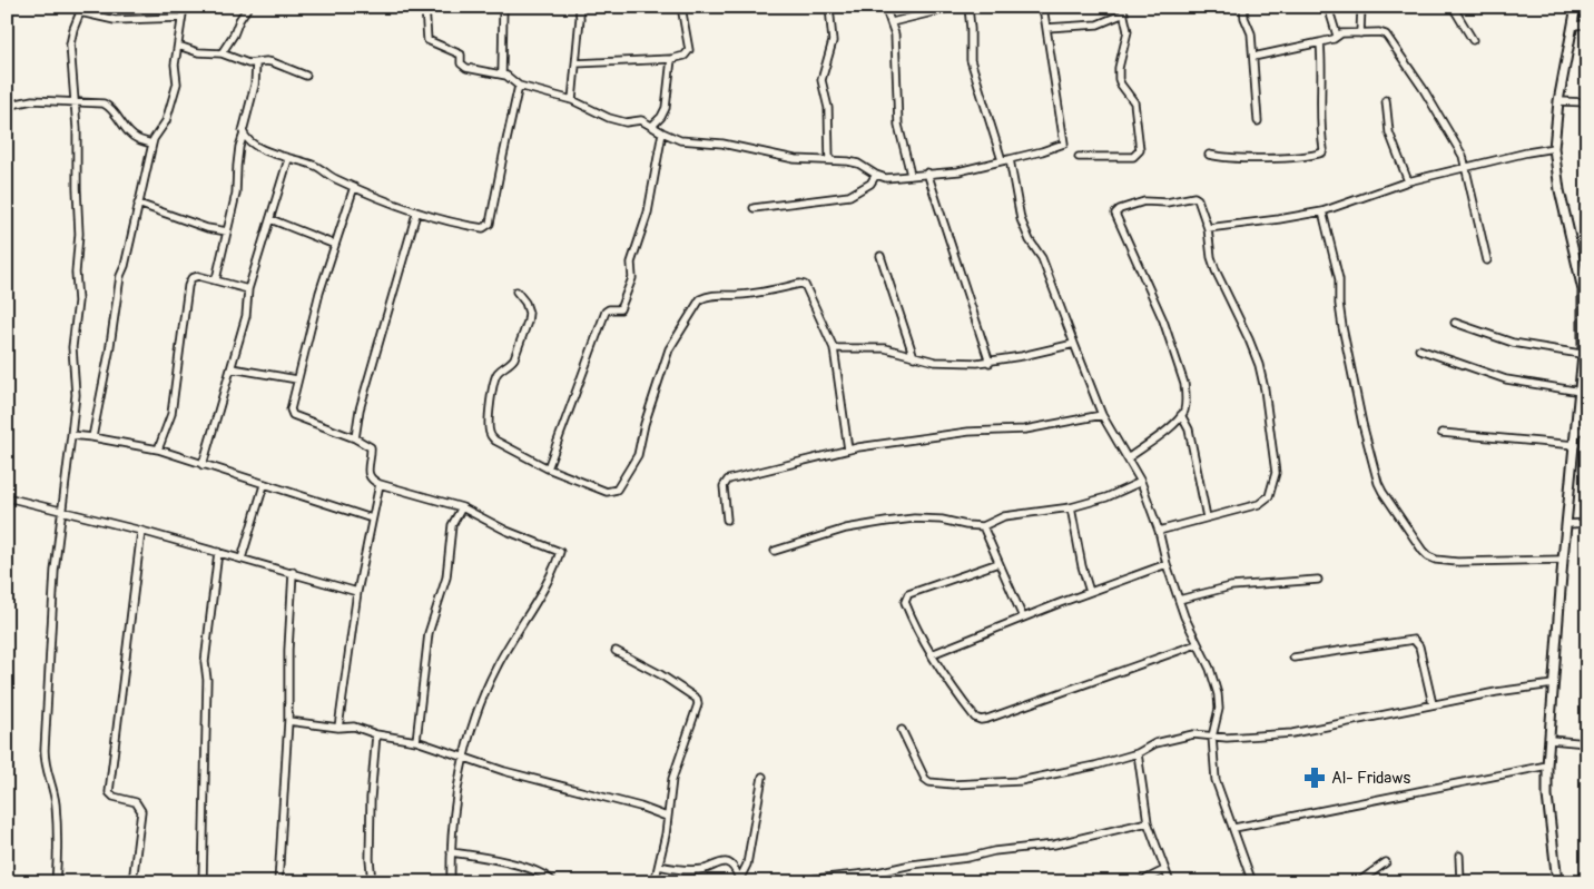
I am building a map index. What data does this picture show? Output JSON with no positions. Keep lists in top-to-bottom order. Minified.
{"places":{"pharmacy":["Al- Fridaws"]}}
